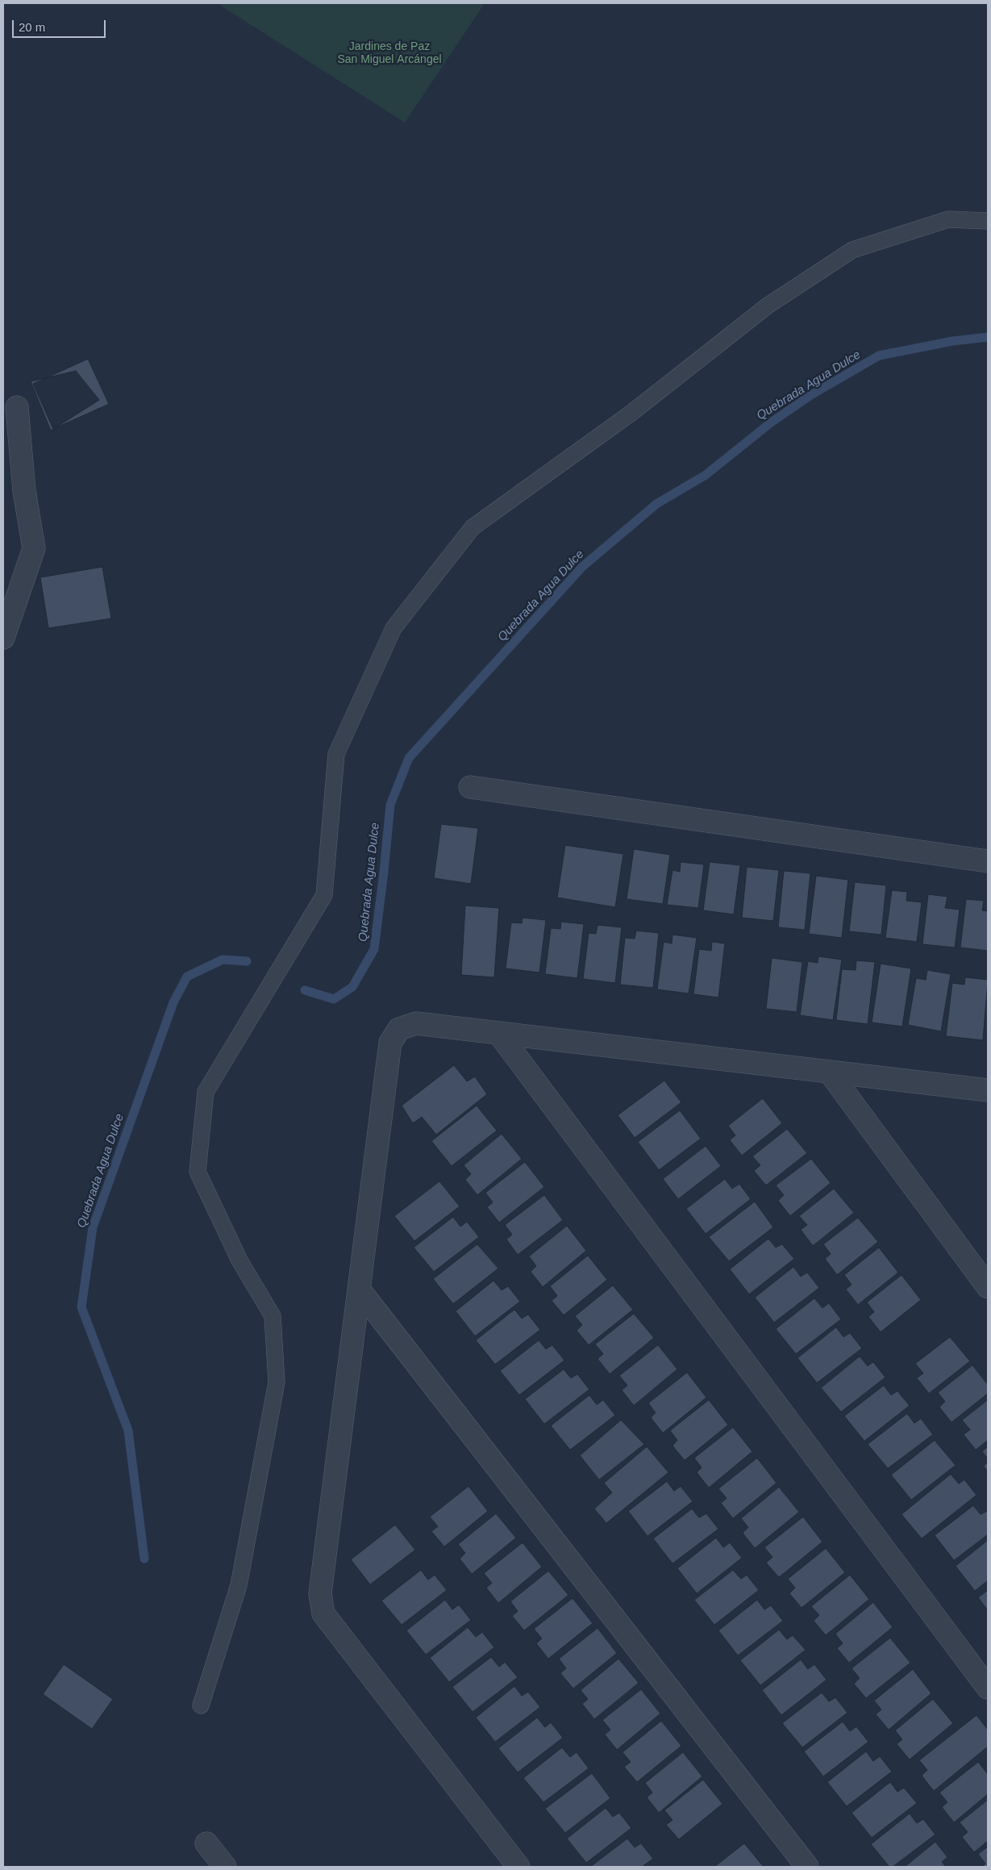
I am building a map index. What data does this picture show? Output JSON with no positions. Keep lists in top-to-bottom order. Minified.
{"water":["Quebrada Agua Dulce"],"parks":["Jardines de Paz San Miguel Arcángel"],"scale_bar":"20 m"}
